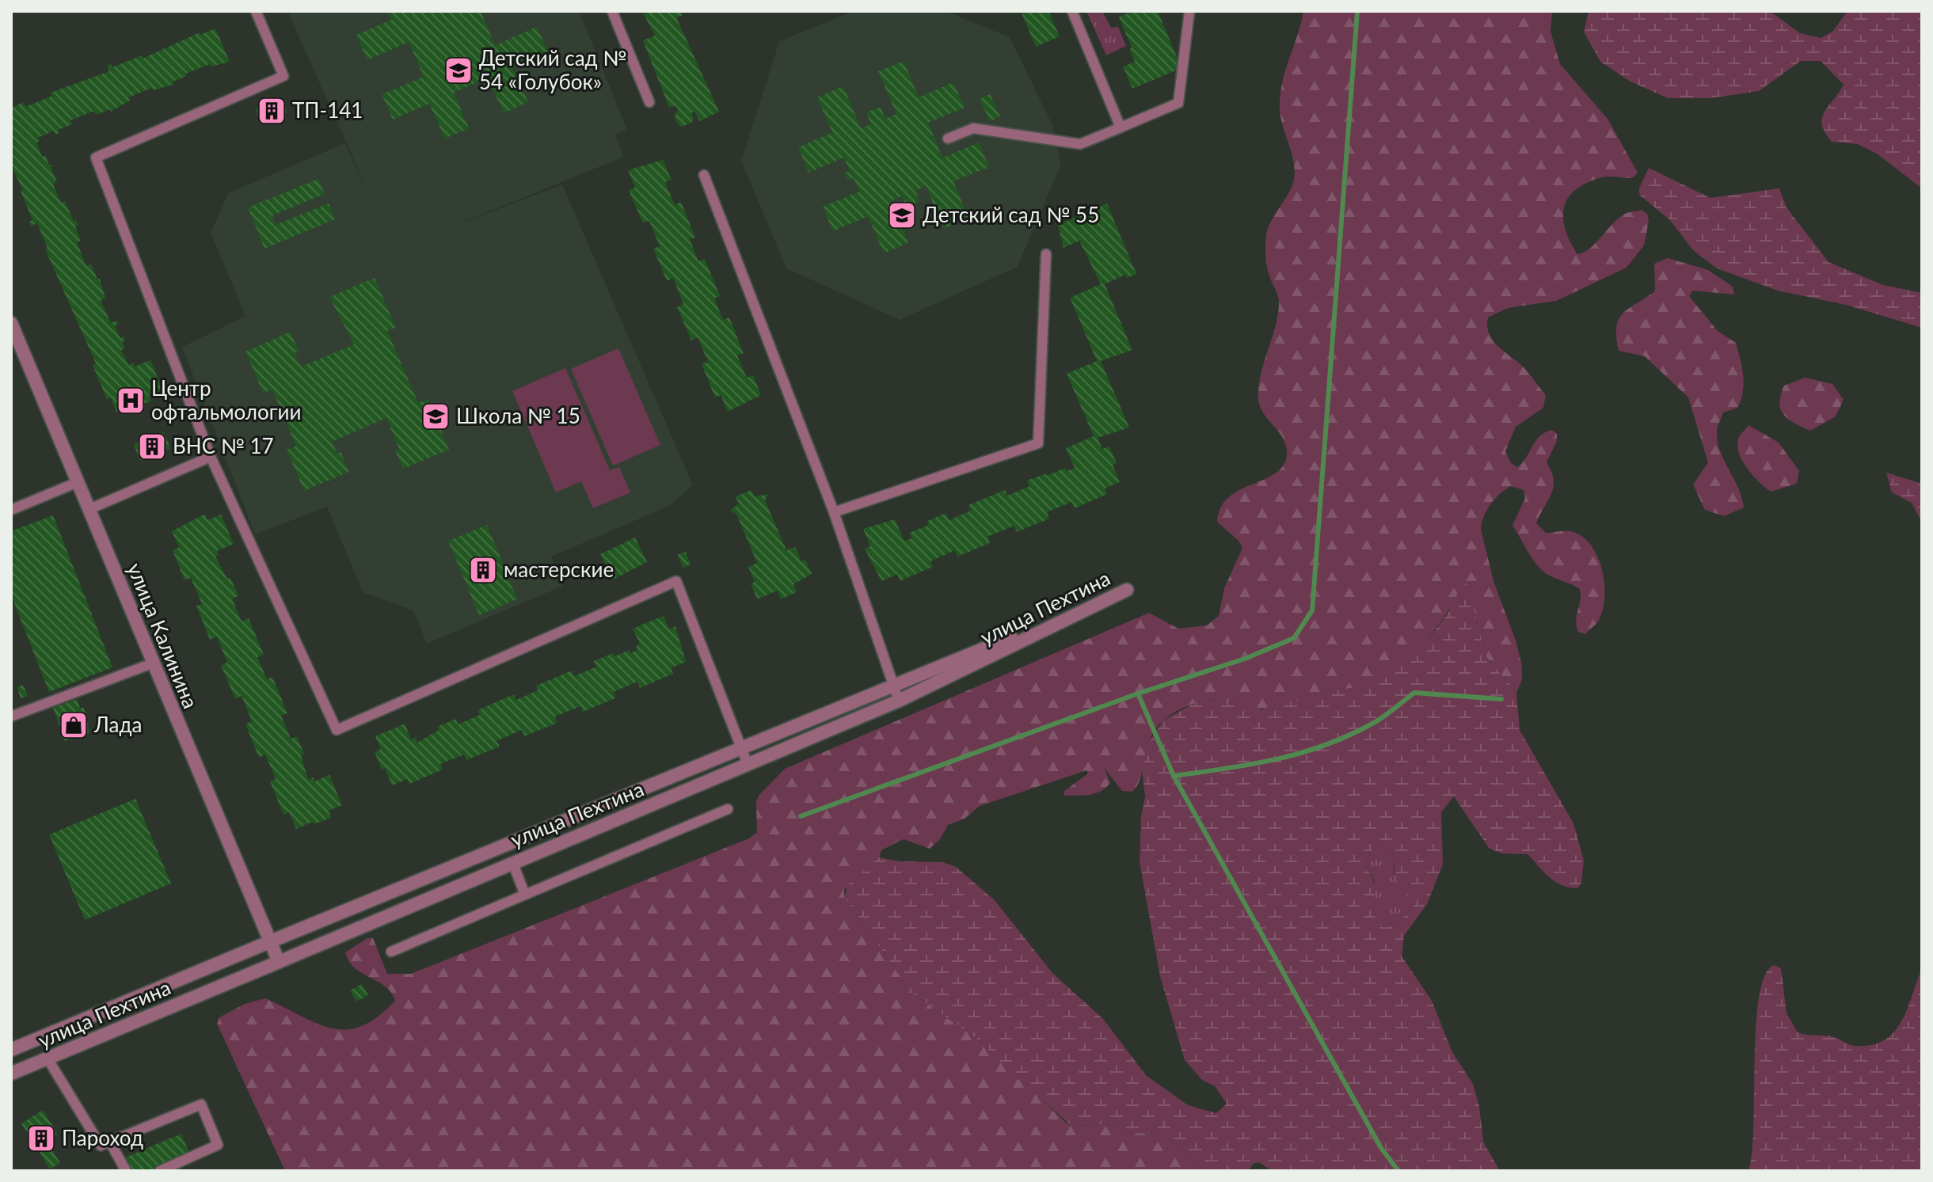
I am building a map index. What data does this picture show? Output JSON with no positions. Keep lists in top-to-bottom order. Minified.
{"streets":{"street":["улица Пехтина","улица Калинина"]},"crossings":[["улица Пехтина","улица Калинина"]],"places":{"school or university":["Детский сад № 54 «Голубок»","Детский сад № 55","Школа № 15"],"building":["ТП-141","ВНС № 17","мастерские","Пароход"],"hospital":["Центр офтальмологии"],"shop":["Лада"]}}
